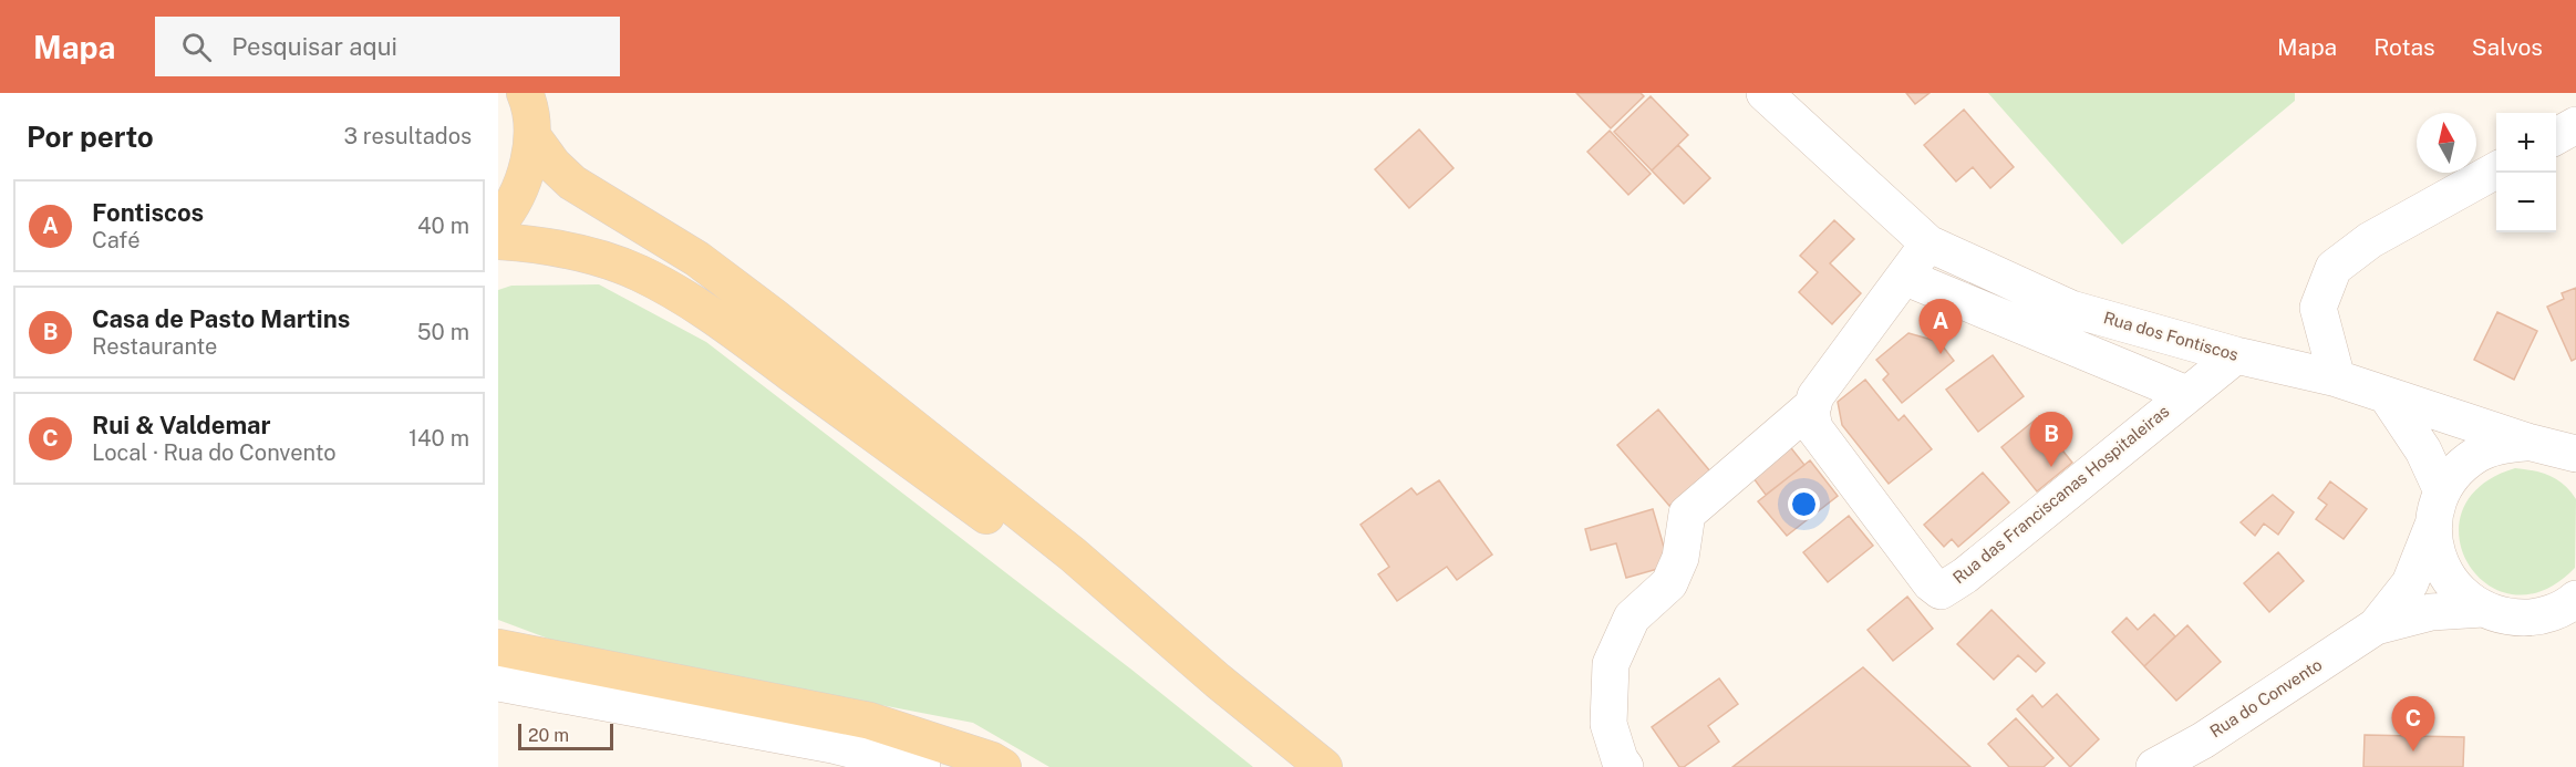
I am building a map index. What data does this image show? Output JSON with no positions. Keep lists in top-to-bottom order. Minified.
{"streets":{"street":["Rua dos Fontiscos","Rua das Franciscanas Hospitaleiras","Rua do Convento"]},"crossings":[["Rua dos Fontiscos","Rua das Franciscanas Hospitaleiras"],["Rua dos Fontiscos","Rua do Convento"]],"scale_bar":"20 m","north":"top","page":{"header":"Mapa","search":"Pesquisar aqui","nav":["Mapa","Rotas","Salvos"],"heading":["Por perto","3 resultados"],"map_buttons":["+","−"],"list":[{"mark":"A","name":"Fontiscos","note":"Café","value":"40 m"},{"mark":"B","name":"Casa de Pasto Martins","note":"Restaurante","value":"50 m"},{"mark":"C","name":"Rui & Valdemar","note":"Local · Rua do Convento","value":"140 m"}],"pins":["A","B","C"],"scale":"20 m"}}
